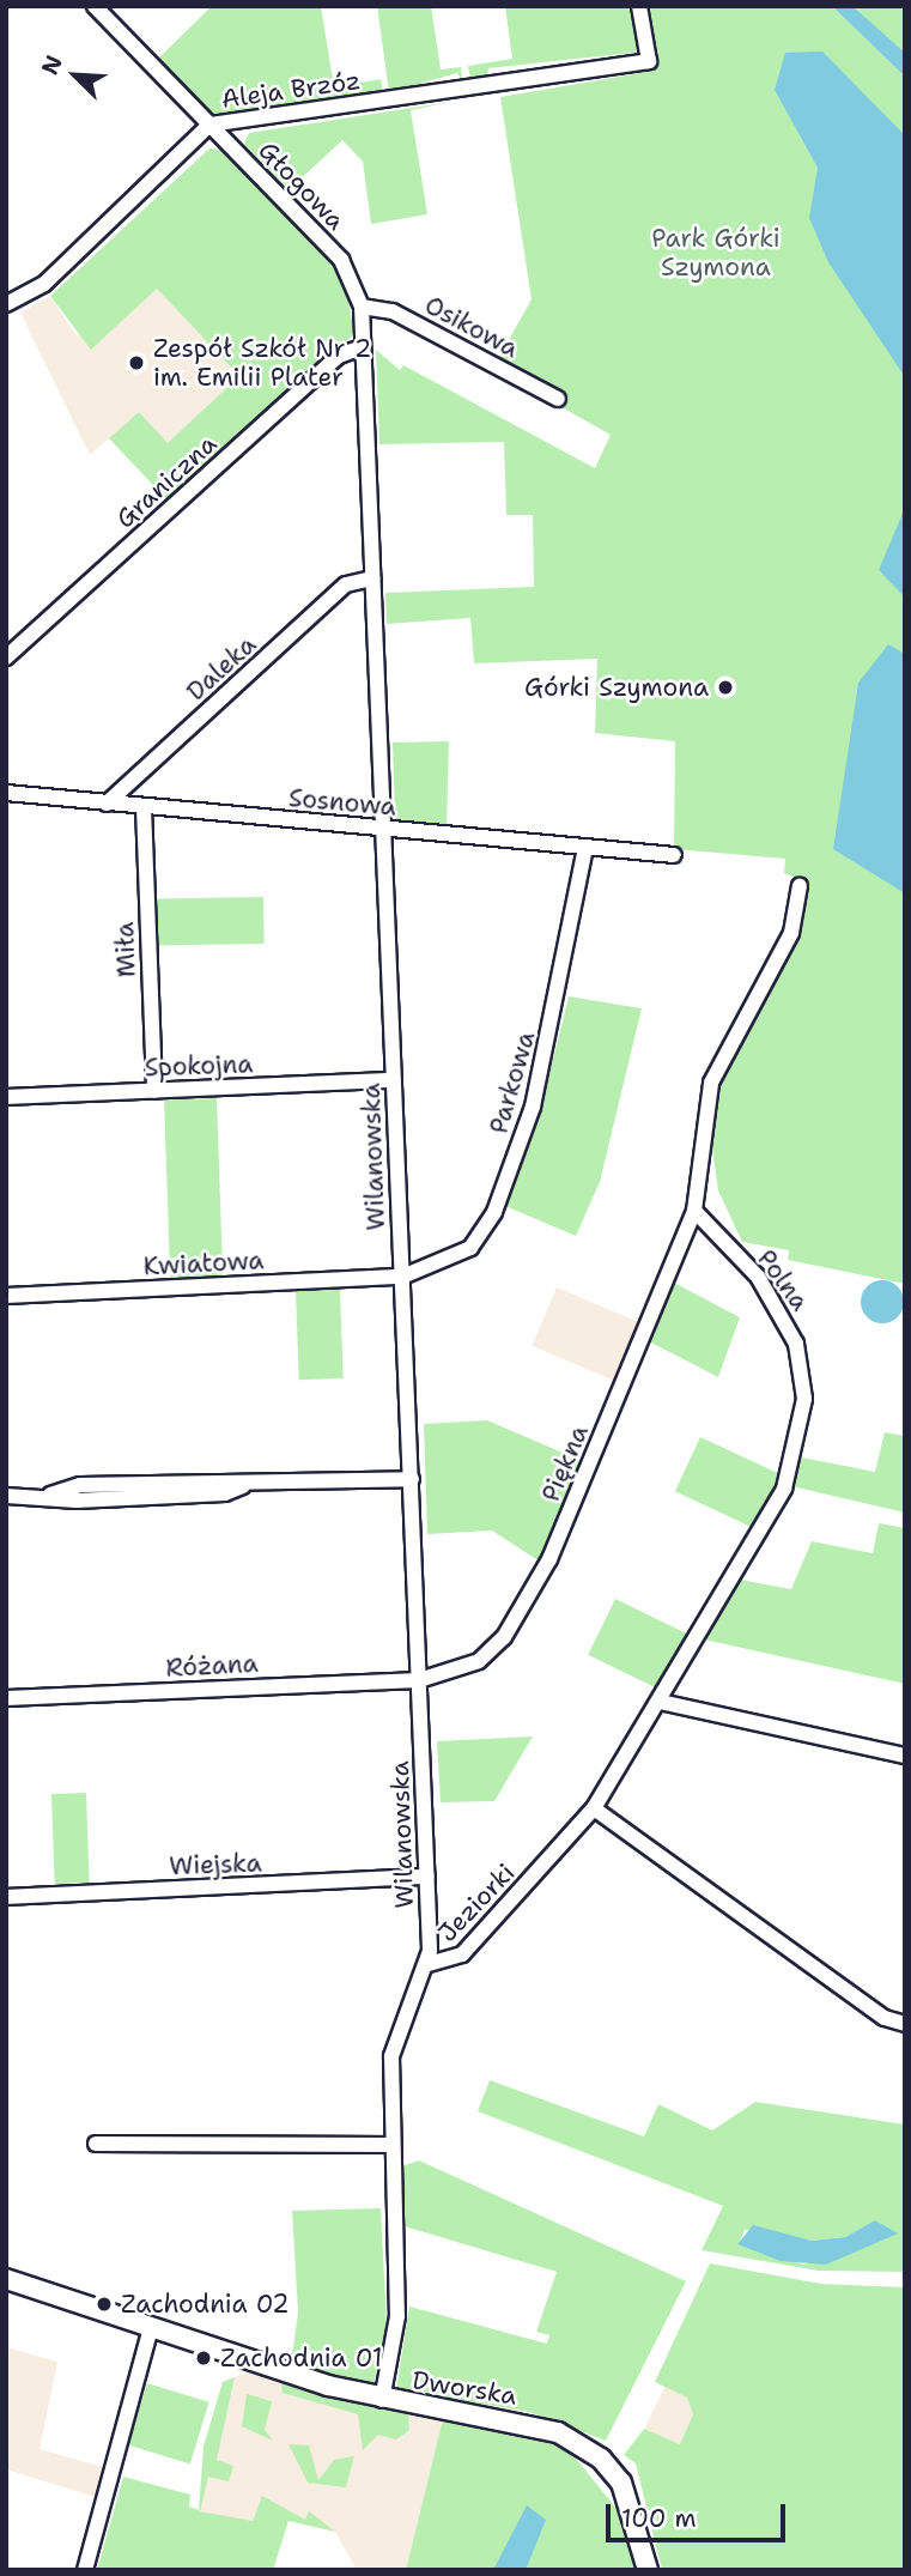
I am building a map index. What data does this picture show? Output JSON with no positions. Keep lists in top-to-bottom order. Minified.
{"streets":{"street":["Aleja Brzóz","Głogowa","Osikowa","Graniczna","Daleka","Sosnowa","Miła","Spokojna","Parkowa","Wilanowska","Kwiatowa","Polna","Piękna","Różana","Wiejska","Jeziorki","Dworska"]},"crossings":[["Aleja Brzóz","Głogowa"],["Głogowa","Osikowa"],["Głogowa","Graniczna"],["Głogowa","Wilanowska"],["Graniczna","Wilanowska"],["Daleka","Sosnowa"],["Daleka","Wilanowska"],["Sosnowa","Miła"],["Sosnowa","Parkowa"],["Sosnowa","Wilanowska"],["Miła","Spokojna"],["Spokojna","Wilanowska"],["Parkowa","Wilanowska"],["Parkowa","Kwiatowa"],["Wilanowska","Kwiatowa"],["Wilanowska","Piękna"],["Wilanowska","Różana"],["Wilanowska","Wiejska"],["Wilanowska","Jeziorki"],["Polna","Piękna"],["Polna","Jeziorki"],["Piękna","Różana"],["Jeziorki","Dworska"]],"parks":["Park Górki Szymona"],"places":["Zespół Szkół Nr 2 im. Emilii Plater","Górki Szymona","Zachodnia 02","Zachodnia 01"],"scale_bar":"100 m","north":"top left"}
